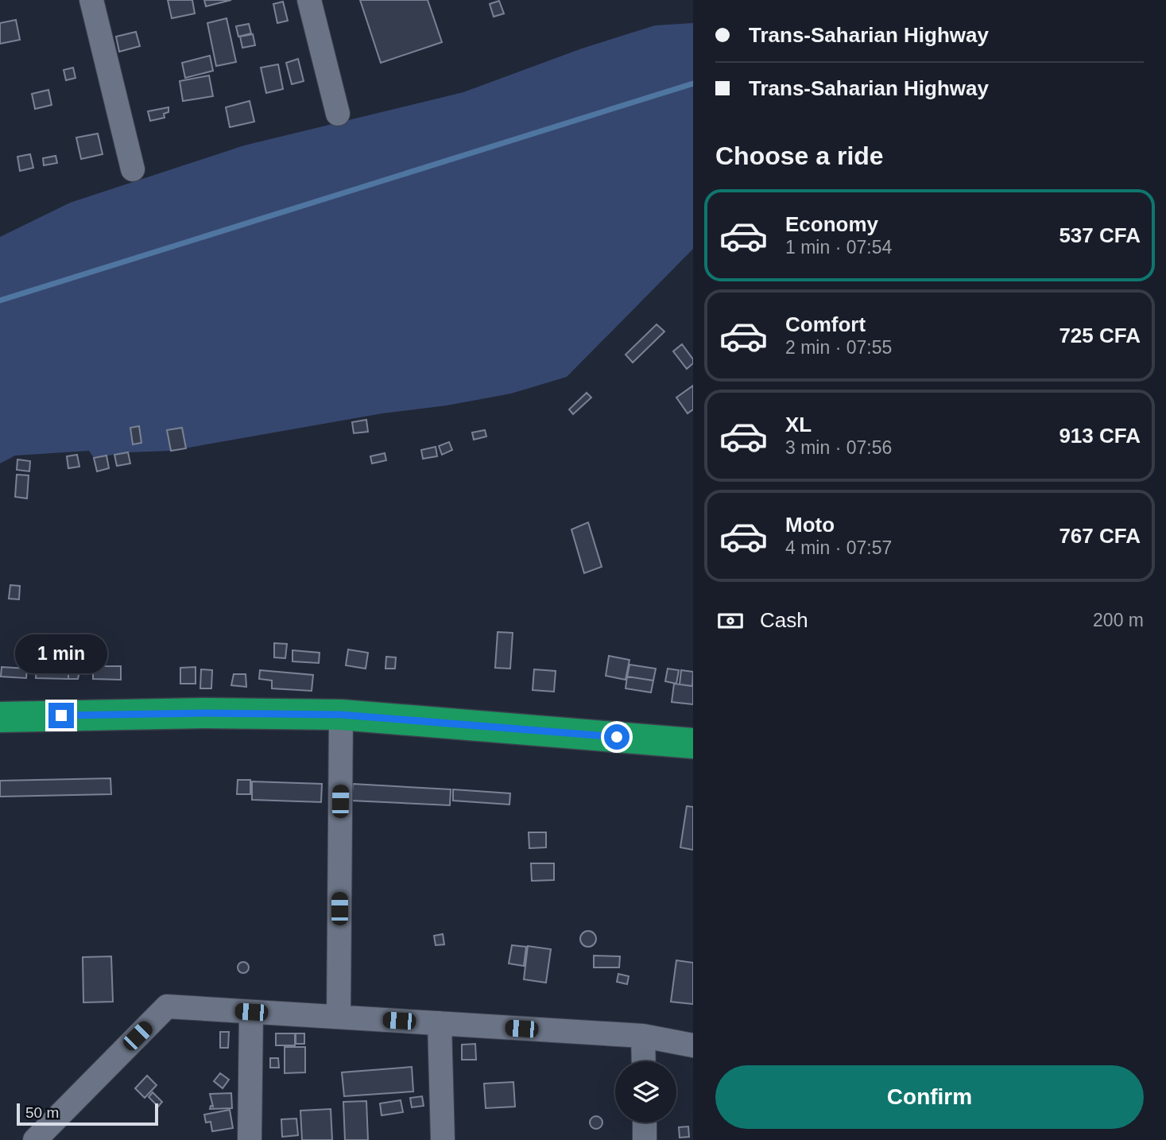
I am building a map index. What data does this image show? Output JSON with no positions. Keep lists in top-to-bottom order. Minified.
{"scale_bar":"50 m","page":{"banner":["Trans-Saharian Highway","Trans-Saharian Highway"],"heading":"Choose a ride","list":[{"name":"Economy","note":"1 min · 07:54","value":"537 CFA"},{"name":"Comfort","note":"2 min · 07:55","value":"725 CFA"},{"name":"XL","note":"3 min · 07:56","value":"913 CFA"},{"name":"Moto","note":"4 min · 07:57","value":"767 CFA"}],"pay":["Cash","200 m"],"bubble":"1 min","buttons":"Confirm","scale":"50 m"}}
